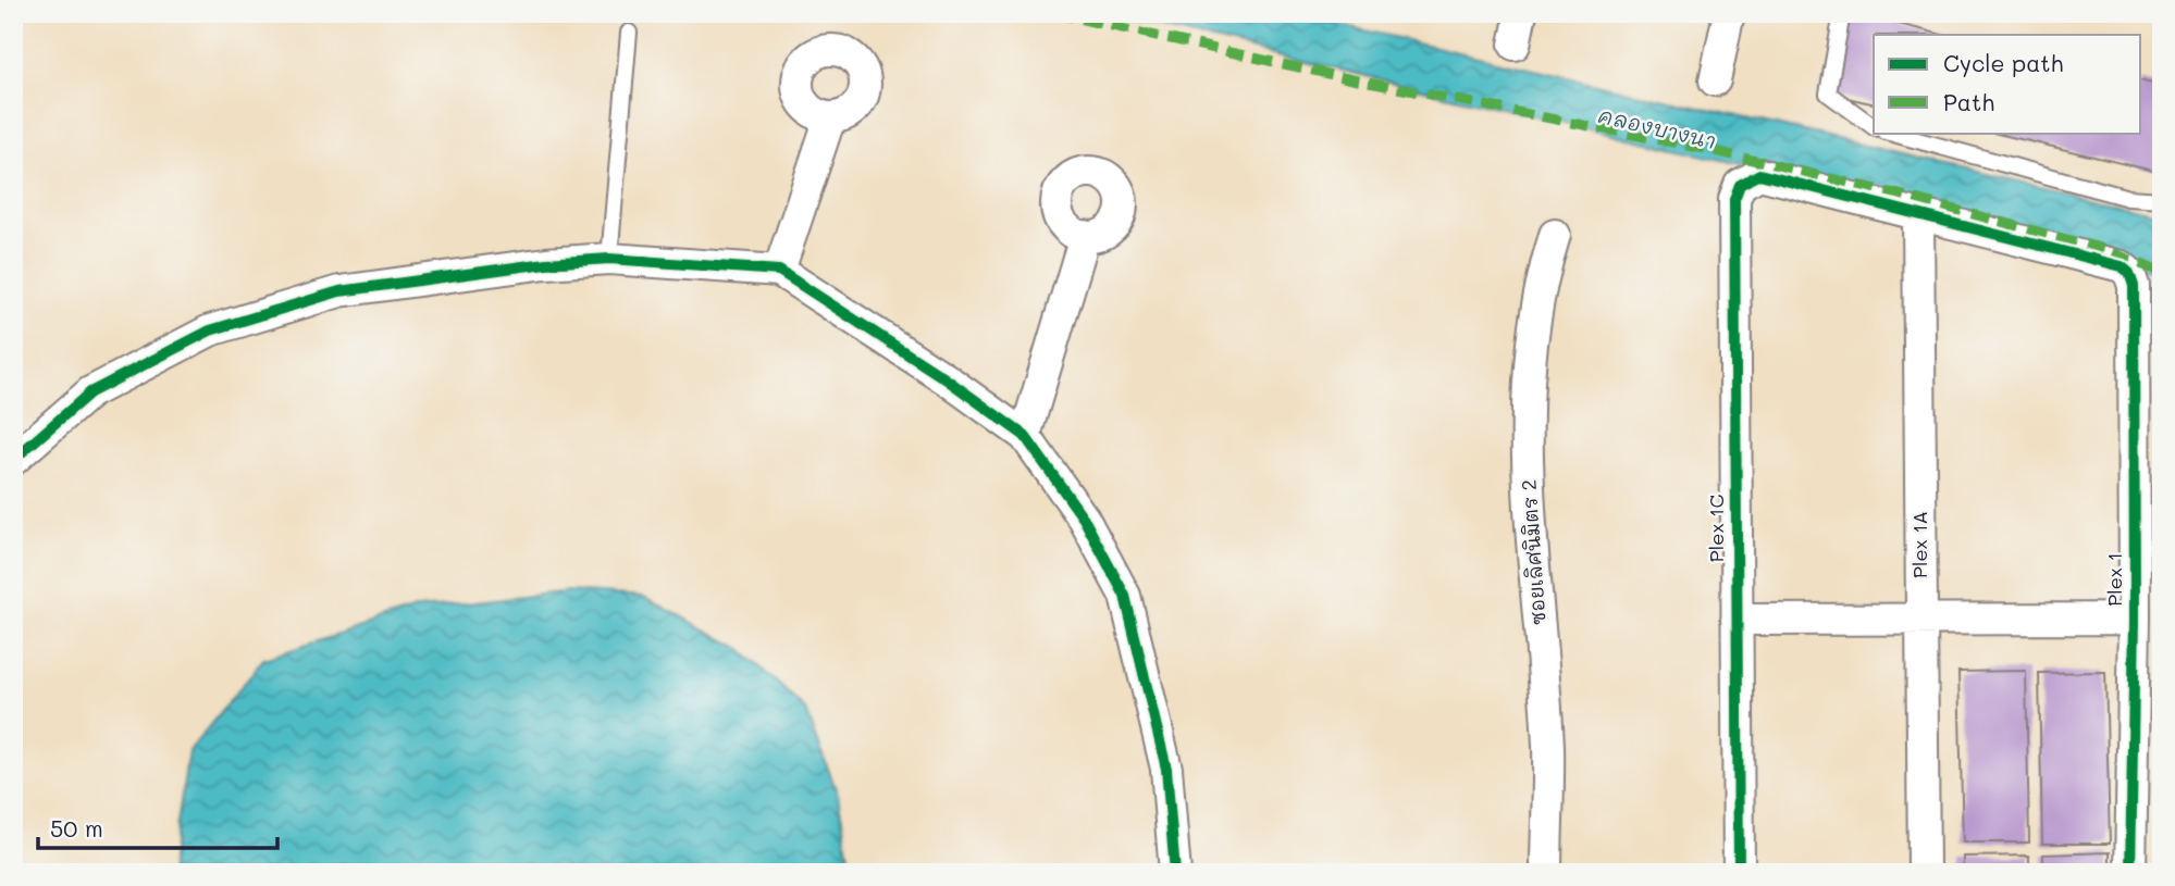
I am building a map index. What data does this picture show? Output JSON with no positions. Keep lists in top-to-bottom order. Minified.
{"streets":{"street":["Plex 1C","Plex 1A","ซอยเลิศนิมิตร 2","Plex 1"]},"crossings":[["Plex 1C","Plex 1A"],["Plex 1C","Plex 1"],["Plex 1A","Plex 1"]],"water":["คลองบางนา"],"legend":["Cycle path","Path"],"scale_bar":"50 m"}
